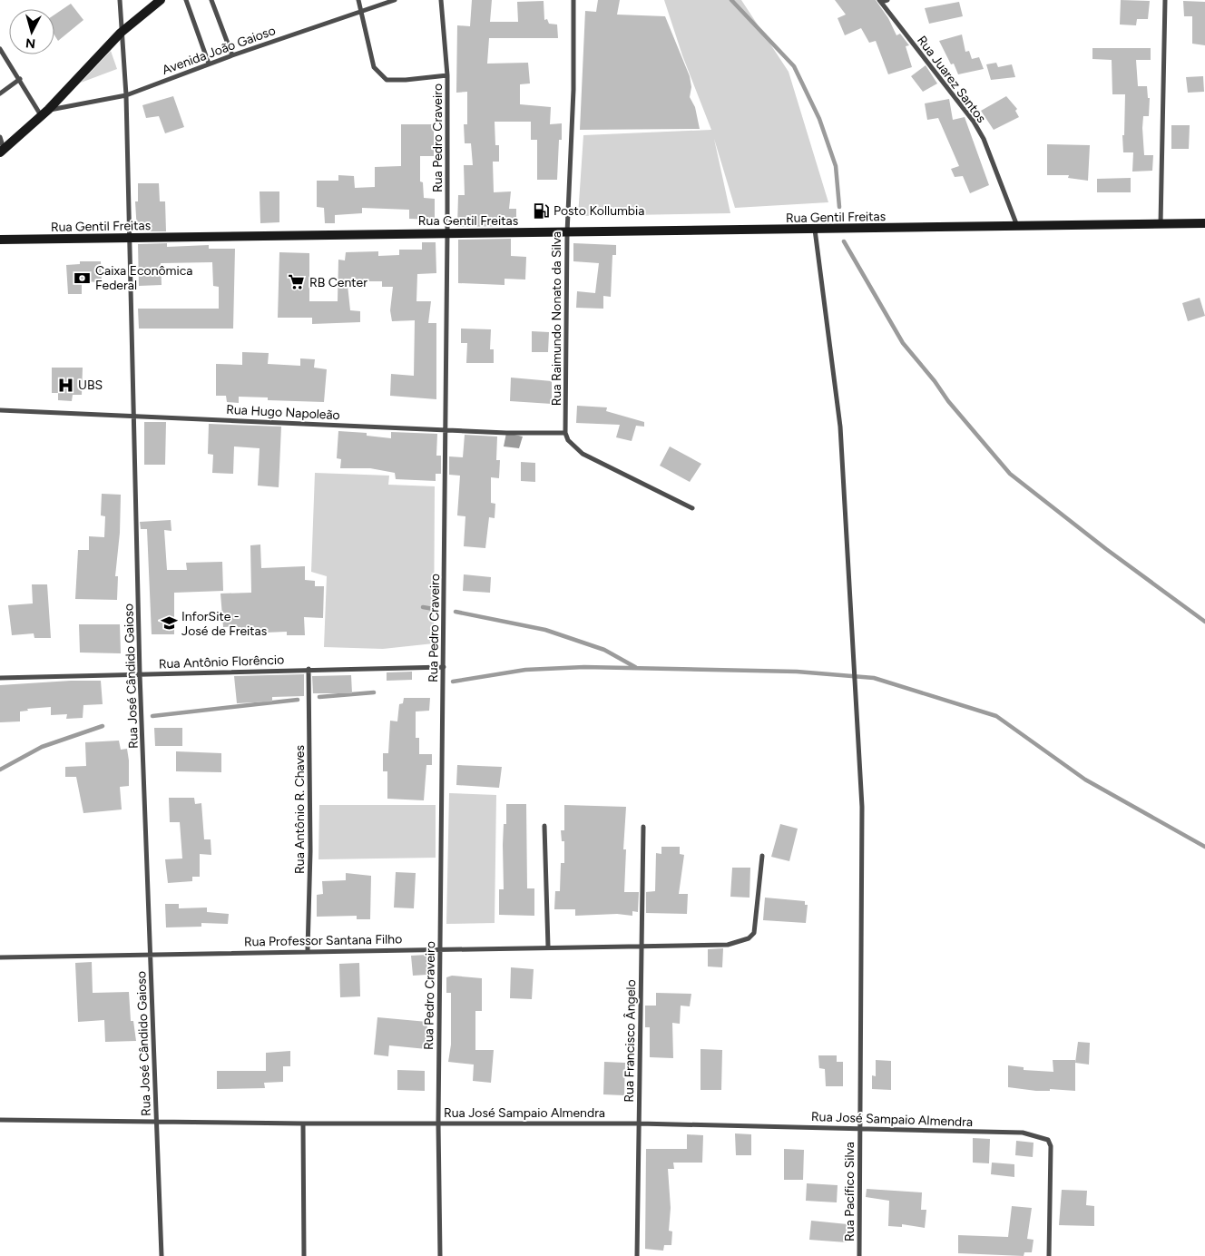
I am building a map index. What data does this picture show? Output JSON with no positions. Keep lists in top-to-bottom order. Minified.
{"streets":{"main road":["Rua Gentil Freitas"],"street":["Avenida João Gaioso","Rua Juarez Santos","Rua Pedro Craveiro","Rua Raimundo Nonato da Silva","Rua Hugo Napoleão","Rua Antônio Florêncio","Rua José Cândido Gaioso","Rua Antônio R. Chaves","Rua Professor Santana Filho","Rua Francisco Ângelo","Rua José Sampaio Almendra","Rua Pacífico Silva"]},"crossings":[["Avenida João Gaioso","Rua José Cândido Gaioso"],["Rua Juarez Santos","Rua Gentil Freitas"],["Rua Pedro Craveiro","Rua Gentil Freitas"],["Rua Pedro Craveiro","Rua Hugo Napoleão"],["Rua Pedro Craveiro","Rua Antônio Florêncio"],["Rua Pedro Craveiro","Rua Professor Santana Filho"],["Rua Pedro Craveiro","Rua José Sampaio Almendra"],["Rua Gentil Freitas","Rua Raimundo Nonato da Silva"],["Rua Gentil Freitas","Rua José Cândido Gaioso"],["Rua Gentil Freitas","Rua Pacífico Silva"],["Rua Raimundo Nonato da Silva","Rua Hugo Napoleão"],["Rua Hugo Napoleão","Rua José Cândido Gaioso"],["Rua Antônio Florêncio","Rua José Cândido Gaioso"],["Rua Antônio Florêncio","Rua Antônio R. Chaves"],["Rua José Cândido Gaioso","Rua Professor Santana Filho"],["Rua José Cândido Gaioso","Rua José Sampaio Almendra"],["Rua Antônio R. Chaves","Rua Professor Santana Filho"],["Rua Professor Santana Filho","Rua Francisco Ângelo"],["Rua Francisco Ângelo","Rua José Sampaio Almendra"],["Rua José Sampaio Almendra","Rua Pacífico Silva"]],"places":{"fuel station":["Posto Kollumbia"],"bank":["Caixa Econômica Federal"],"supermarket":["RB Center"],"hospital":["UBS"],"school or university":["InforSite - José de Freitas"]},"north":"bottom"}
